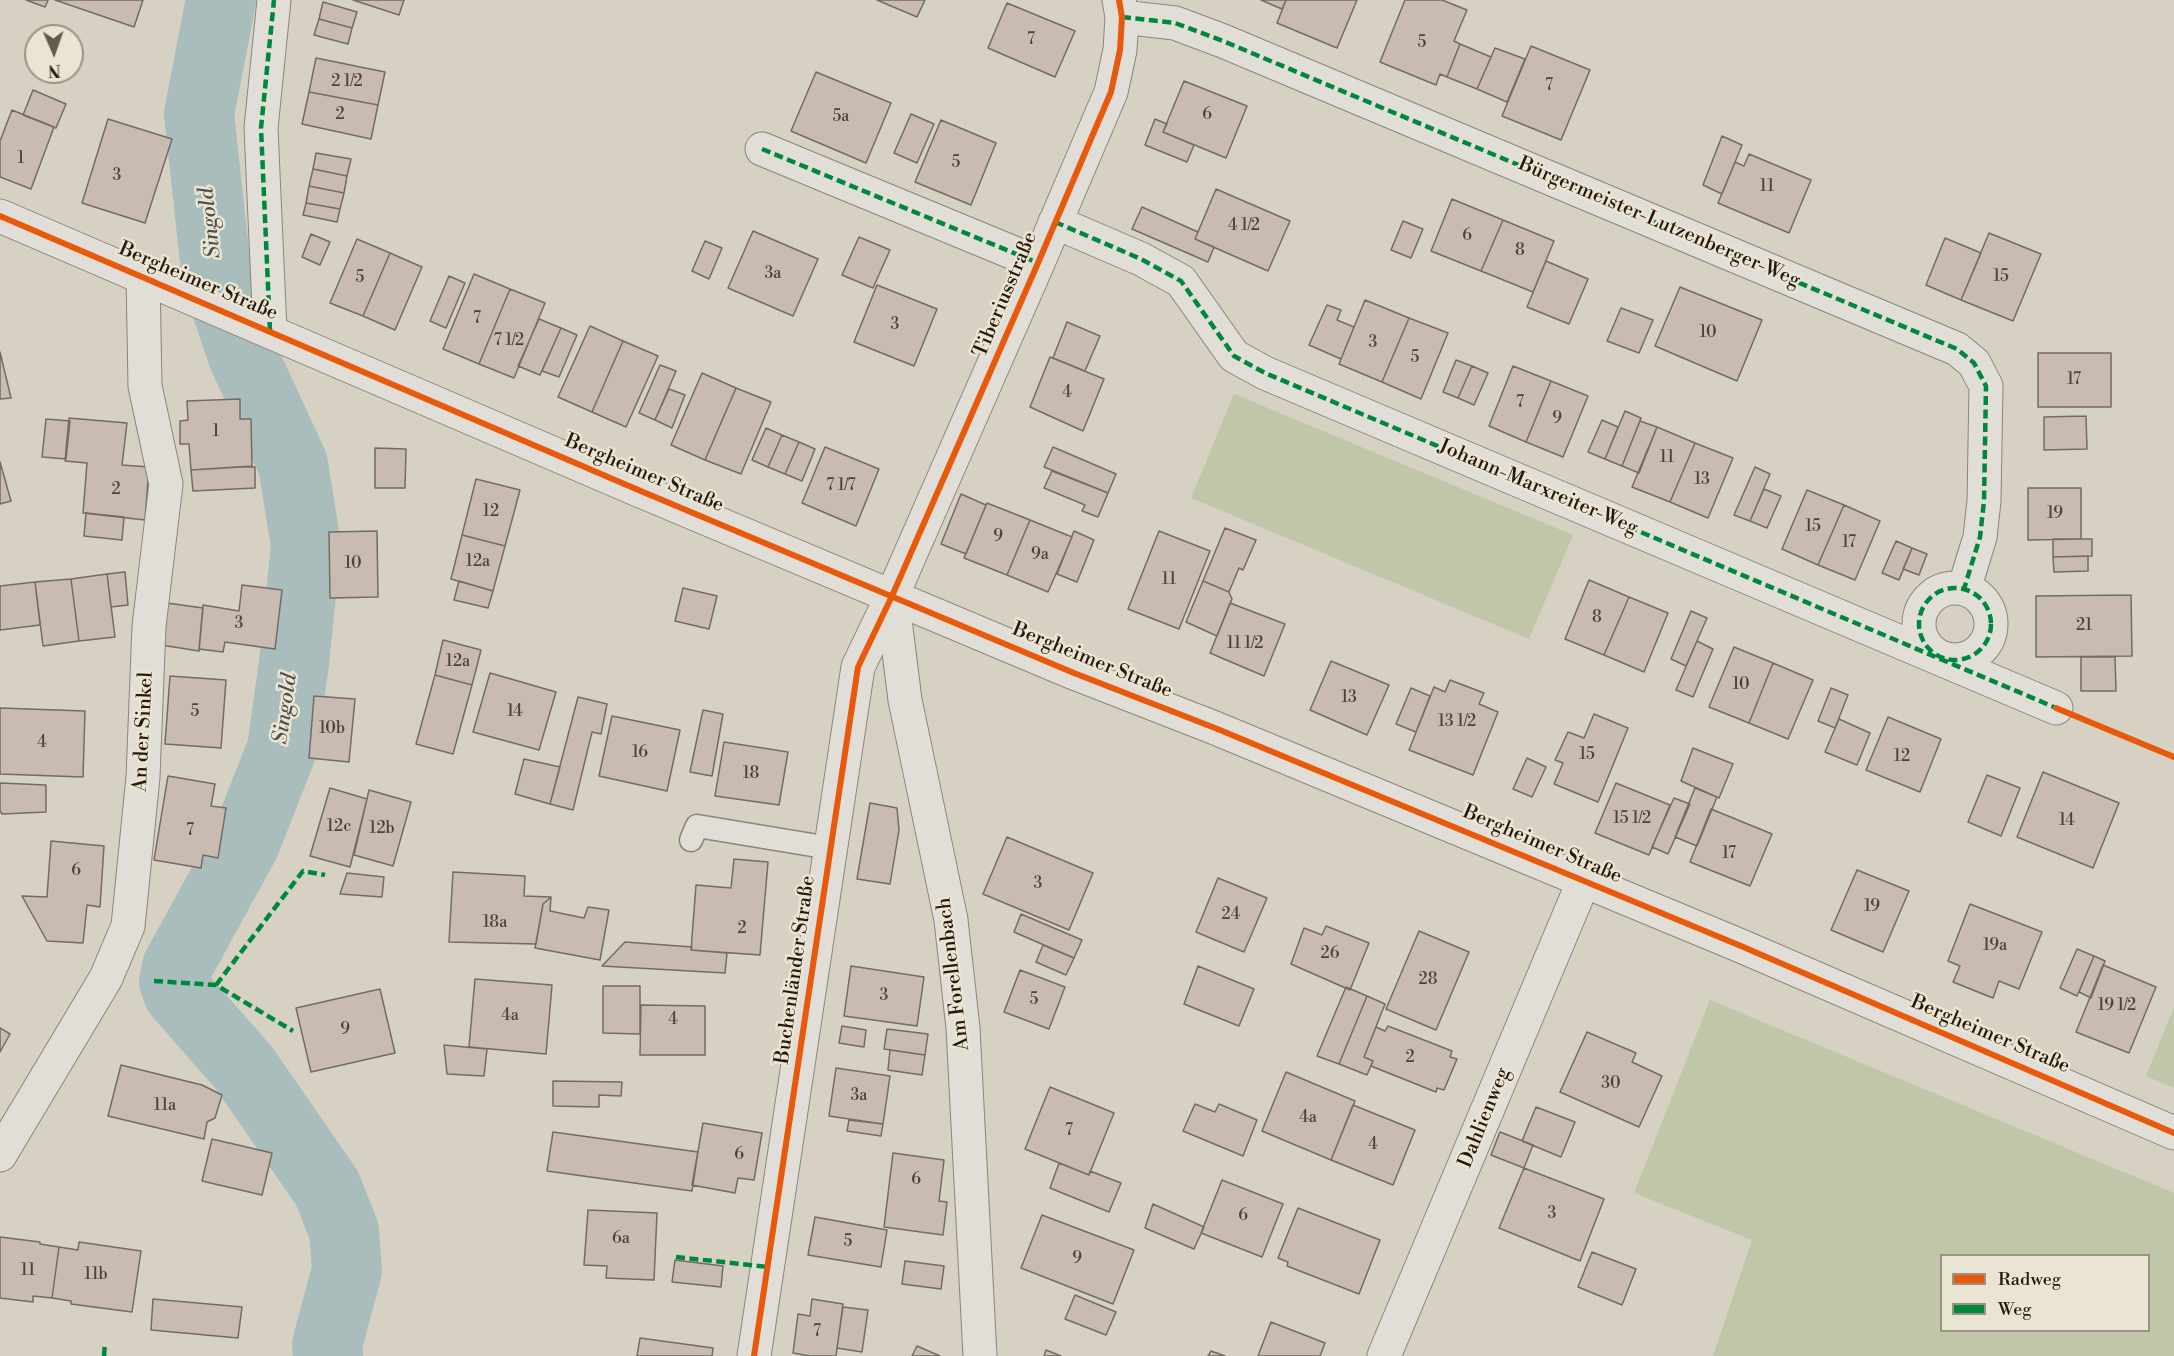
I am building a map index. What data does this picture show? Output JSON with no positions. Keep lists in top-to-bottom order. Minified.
{"streets":{"street":["Bürgermeister-Lutzenberger-Weg","Bergheimer Straße","Tiberiusstraße","Johann-Marxreiter-Weg","An der Sinkel","Buchenländer Straße","Am Forellenbach","Dahlienweg"]},"crossings":[["Bürgermeister-Lutzenberger-Weg","Tiberiusstraße"],["Bürgermeister-Lutzenberger-Weg","Johann-Marxreiter-Weg"],["Bergheimer Straße","Tiberiusstraße"],["Bergheimer Straße","An der Sinkel"],["Bergheimer Straße","Buchenländer Straße"],["Bergheimer Straße","Am Forellenbach"],["Bergheimer Straße","Dahlienweg"],["Tiberiusstraße","Johann-Marxreiter-Weg"],["Tiberiusstraße","Buchenländer Straße"],["Tiberiusstraße","Am Forellenbach"],["Buchenländer Straße","Am Forellenbach"]],"water":["Singold"],"house_numbers":["7","5","2 1/2","7","2","6","5a","1","5","3","11","4 1/2","6","8","3a","15","5","7","3","10","7 1/2","3","5","17","4","7","9","1","11","13","7 1/7","2","12","19","15","9","17","9a","12a","10","11","8","3","21","11 1/2","12a","10","13","5","14","13 1/2","10b","4","16","15","12","18","15 1/2","14","12c","12b","7","17","6","3","19","24","18a","2","19a","26","28","3","5","19 1/2","4a","4","9","2","30","3a","11a","4a","7","4","6","6","3","6","6a","5","9","11","11b","7"],"legend":["Radweg","Weg"],"north":"bottom"}
